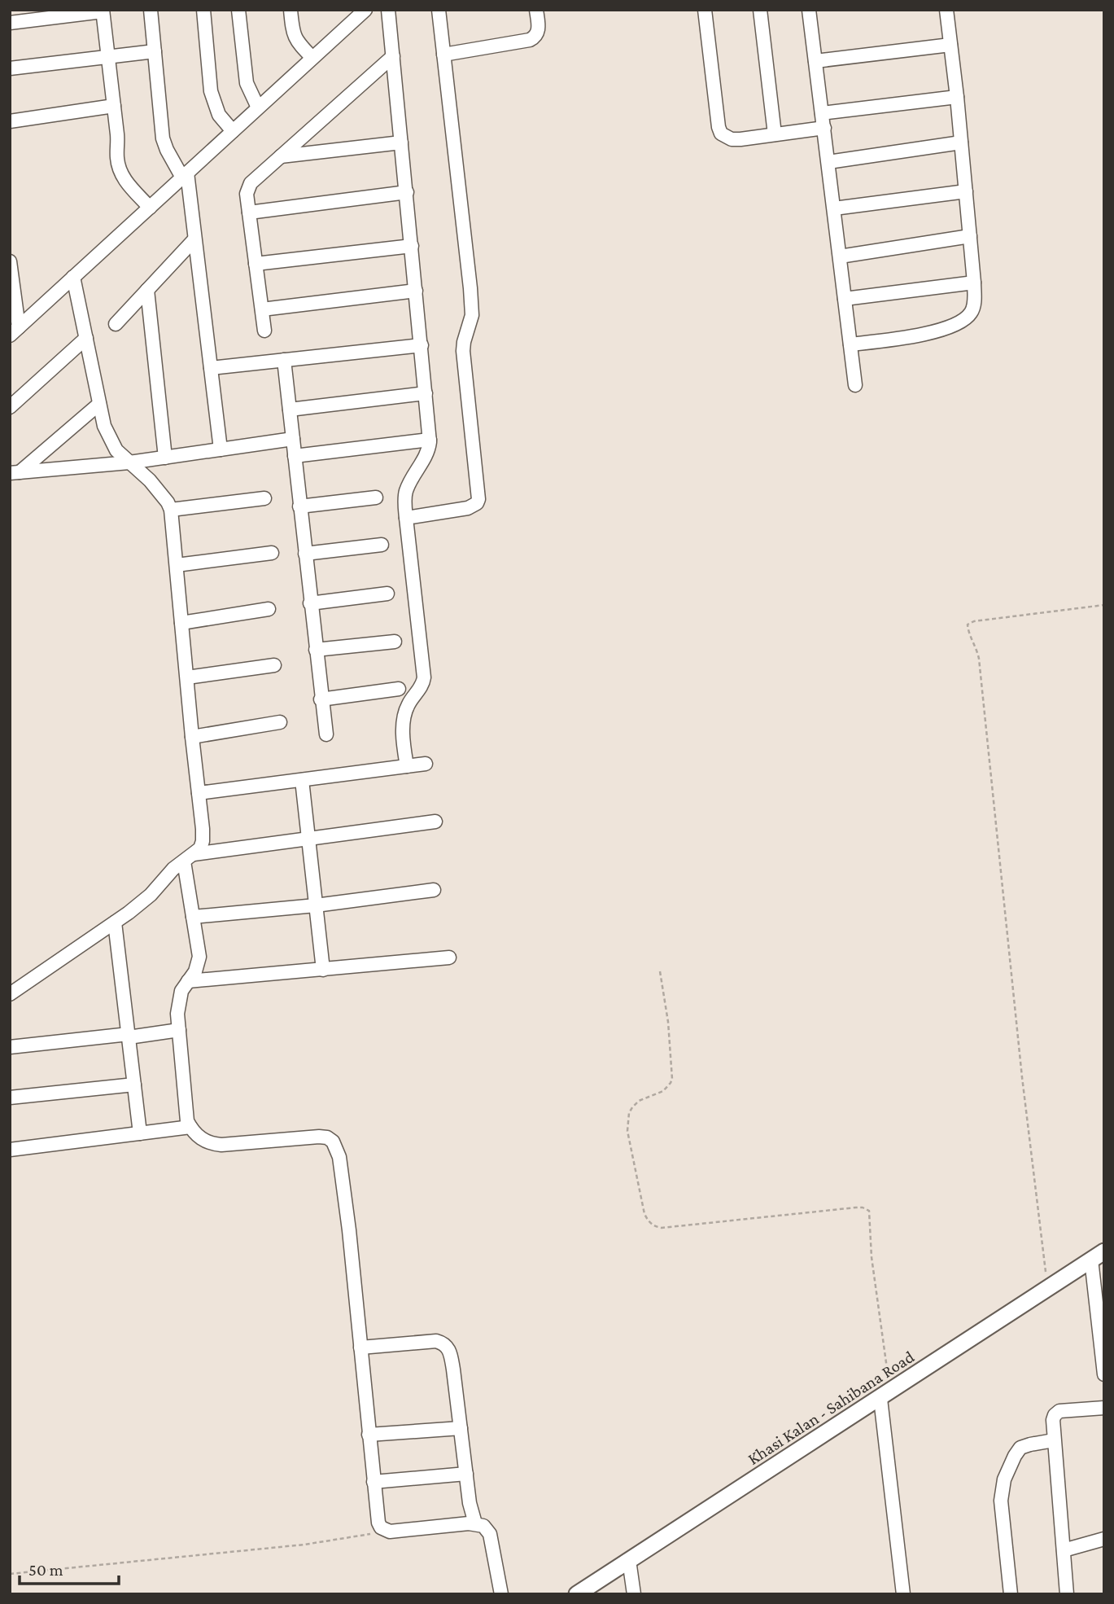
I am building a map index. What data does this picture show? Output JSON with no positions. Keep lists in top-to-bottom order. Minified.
{"streets":{"street":["Khasi Kalan - Sahibana Road"]},"scale_bar":"50 m"}
